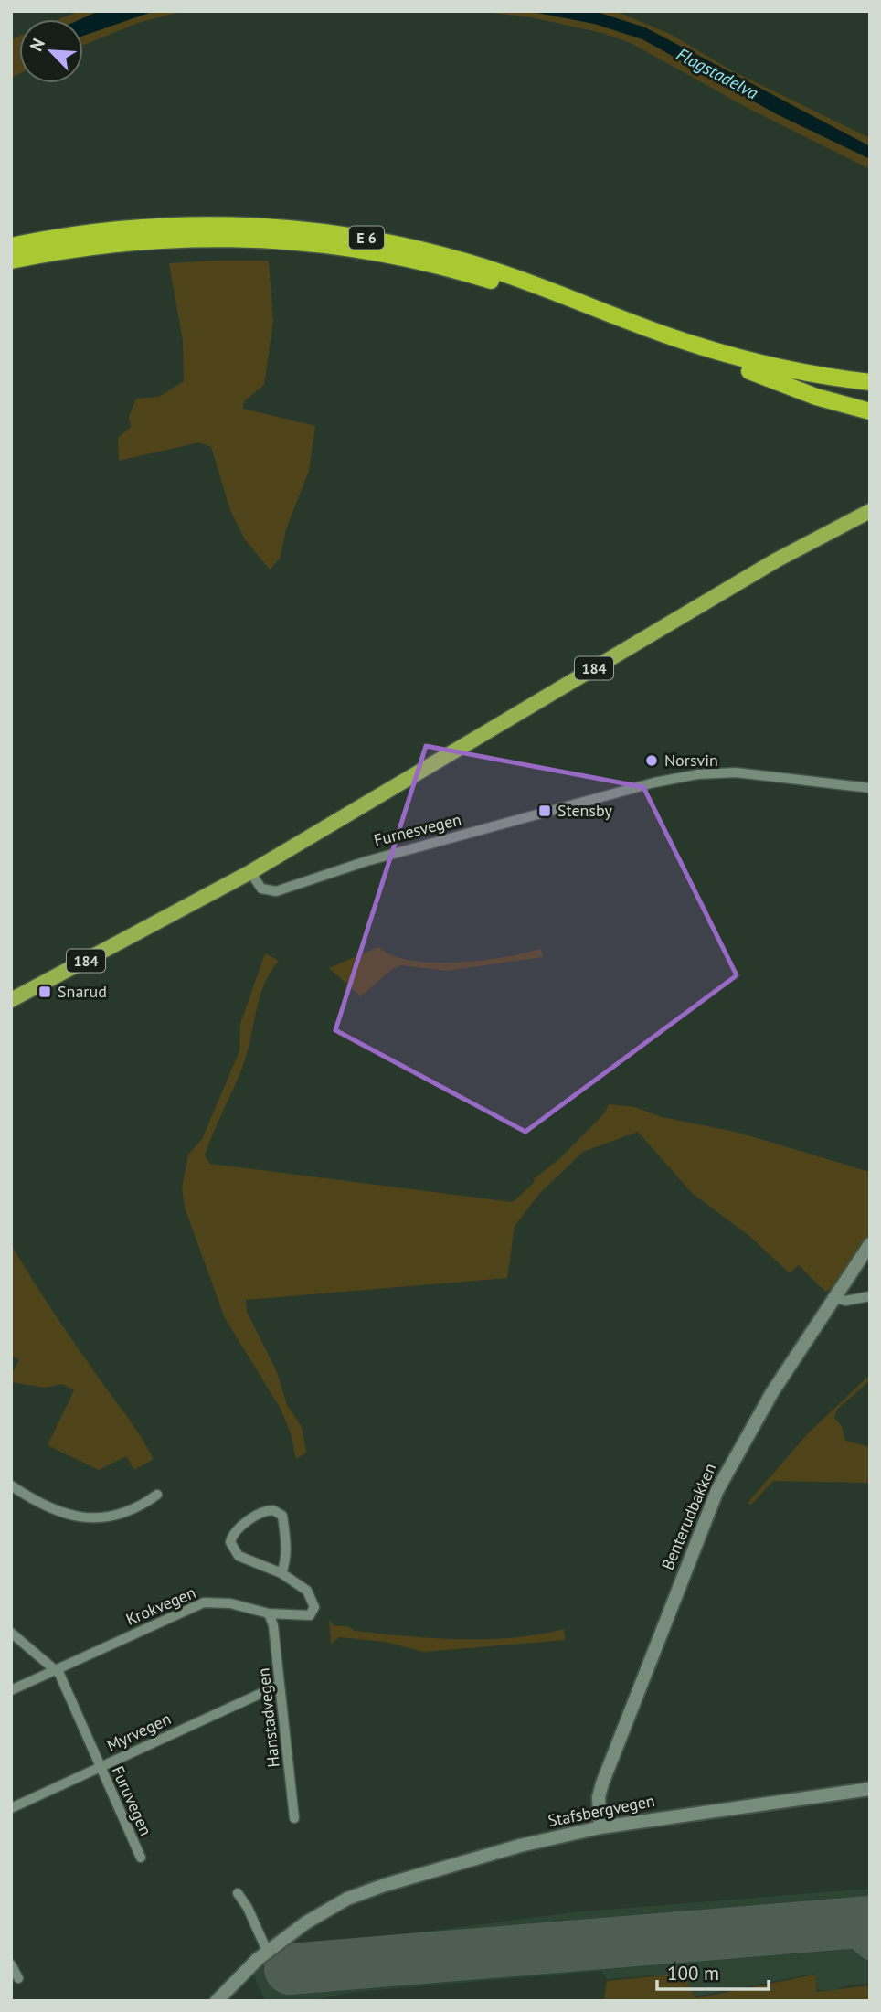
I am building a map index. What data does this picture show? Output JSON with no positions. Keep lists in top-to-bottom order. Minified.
{"streets":{"highway":["E 6"],"main road":["184","Benterudbakken","Stafsbergvegen"],"street":["Furnesvegen","Krokvegen","Hanstadvegen","Myrvegen","Furuvegen"]},"crossings":[["184","Furnesvegen"],["Benterudbakken","Stafsbergvegen"],["Krokvegen","Hanstadvegen"],["Krokvegen","Furuvegen"],["Hanstadvegen","Myrvegen"],["Myrvegen","Furuvegen"]],"water":["Flagstadelva"],"places":{"other":["Norsvin"],"transit":["Stensby","Snarud"]},"scale_bar":"100 m","north":"top left"}
